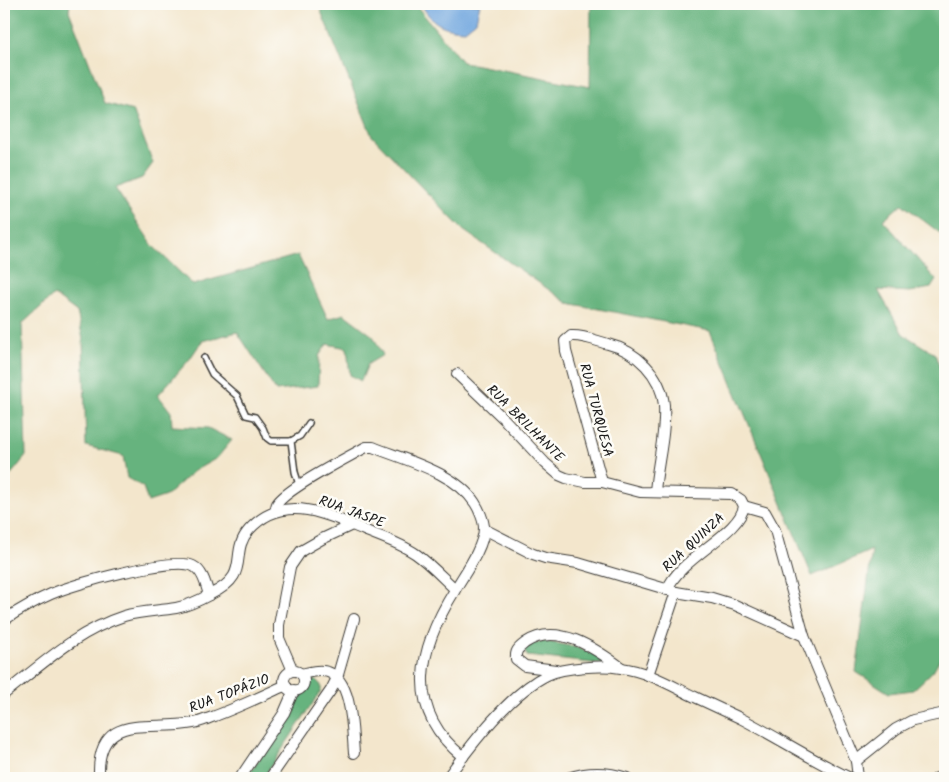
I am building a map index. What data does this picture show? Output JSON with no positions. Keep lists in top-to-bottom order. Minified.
{"streets":{"street":["RUA TURQUESA","RUA BRILHANTE","RUA JASPE","RUA QUINZA","RUA TOPÁZIO"]},"crossings":[["RUA TURQUESA","RUA BRILHANTE"],["RUA BRILHANTE","RUA QUINZA"]]}
